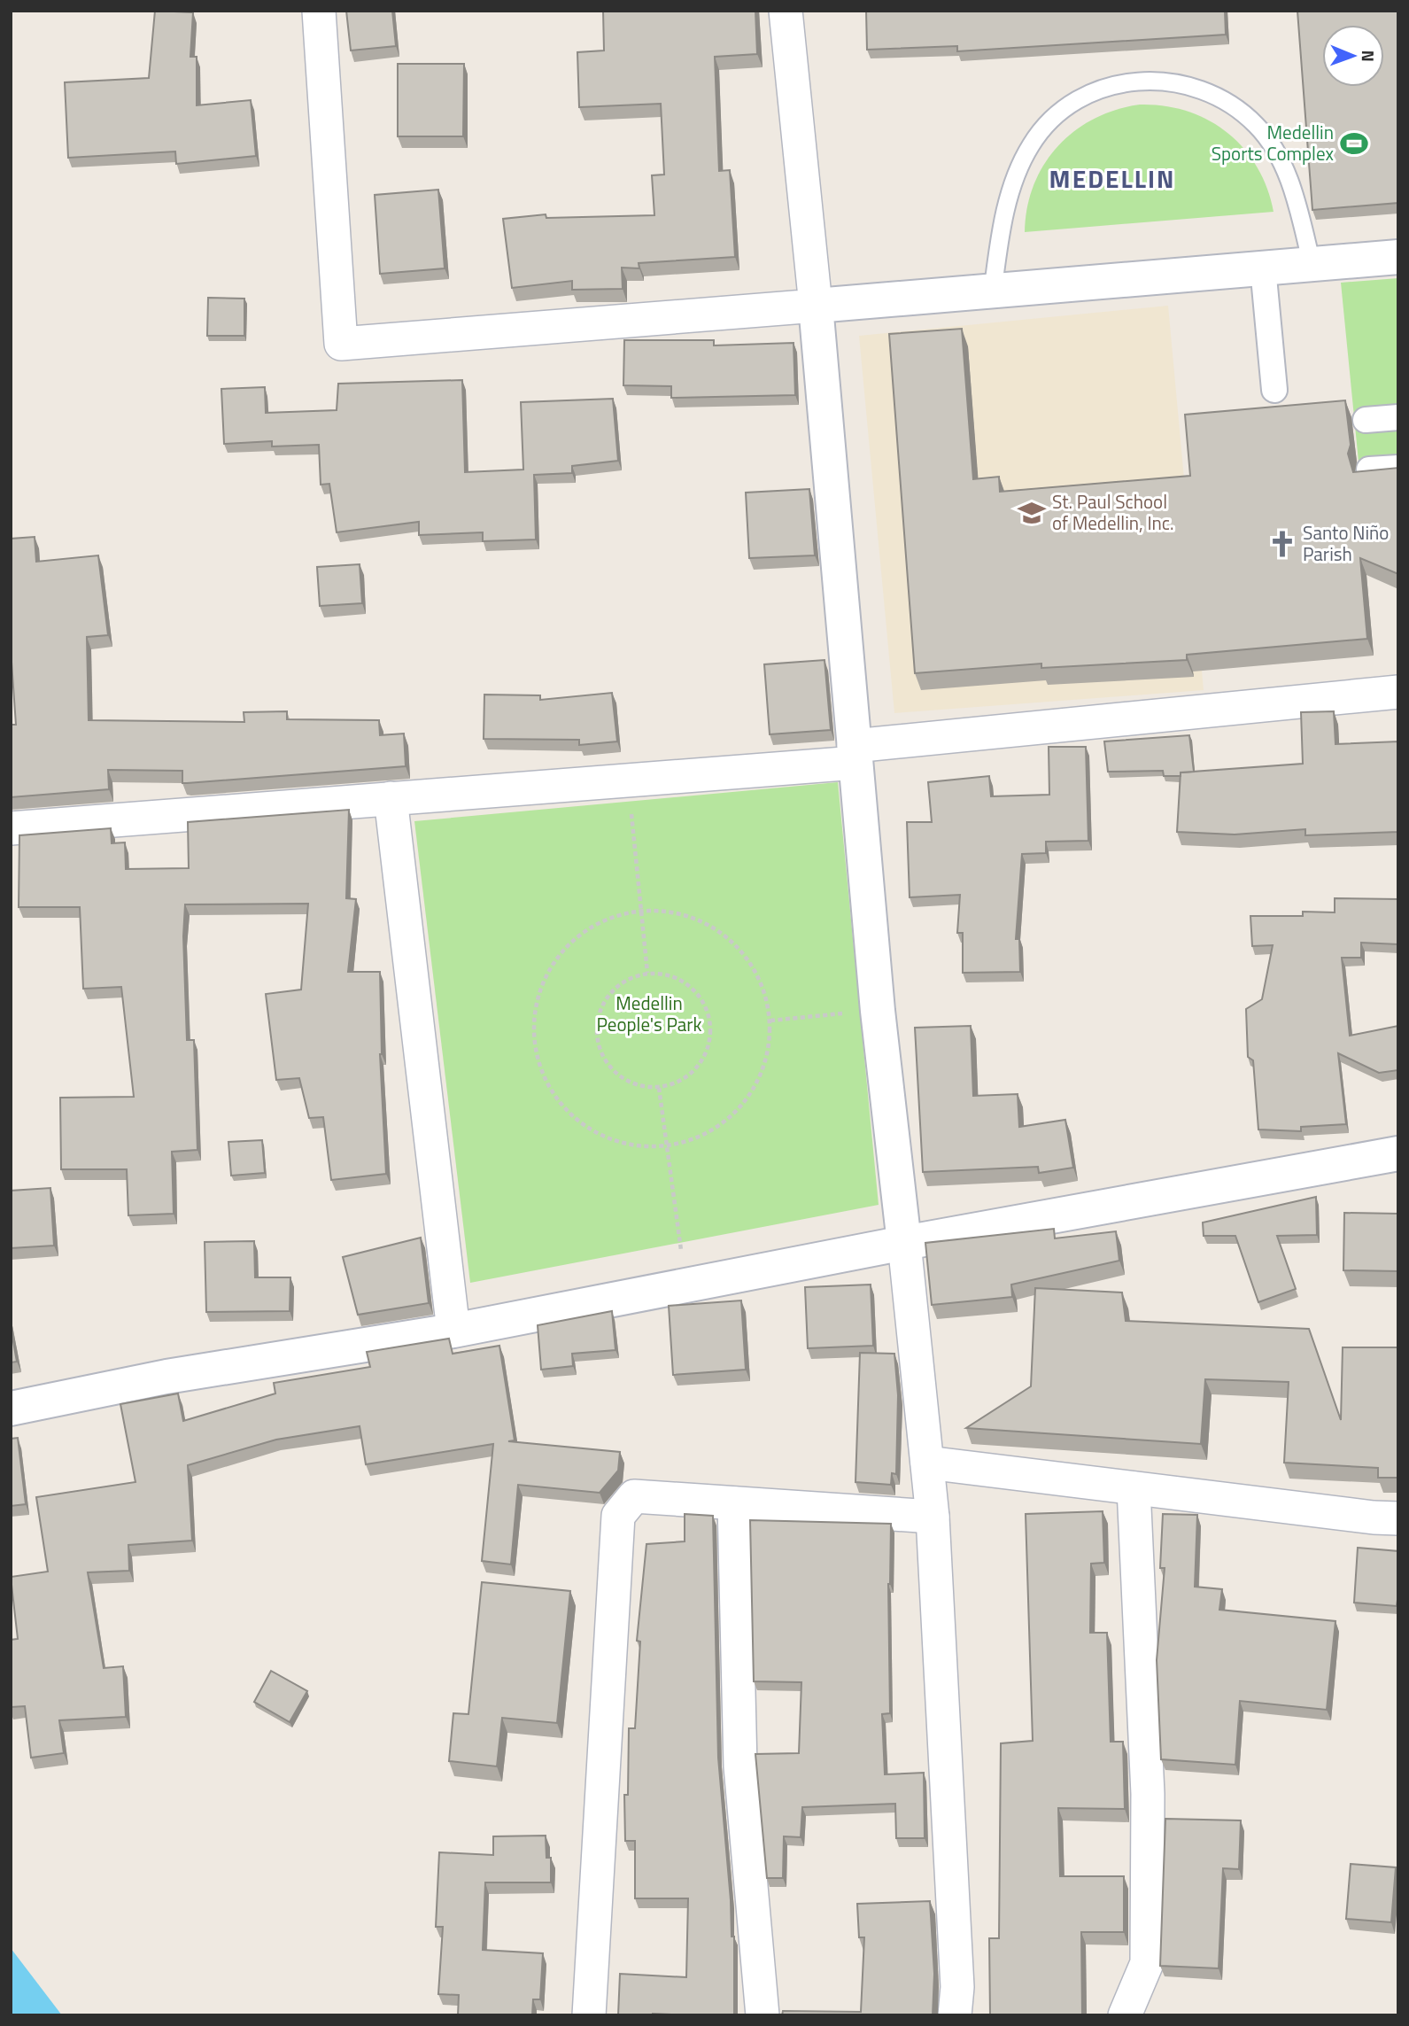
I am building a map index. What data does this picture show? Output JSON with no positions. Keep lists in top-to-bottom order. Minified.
{"districts":["MEDELLIN"],"parks":["Medellin People's Park"],"places":{"sports":["Medellin Sports Complex"],"school or university":["St. Paul School of Medellin, Inc."],"church":["Santo Niño Parish"]},"north":"right"}
